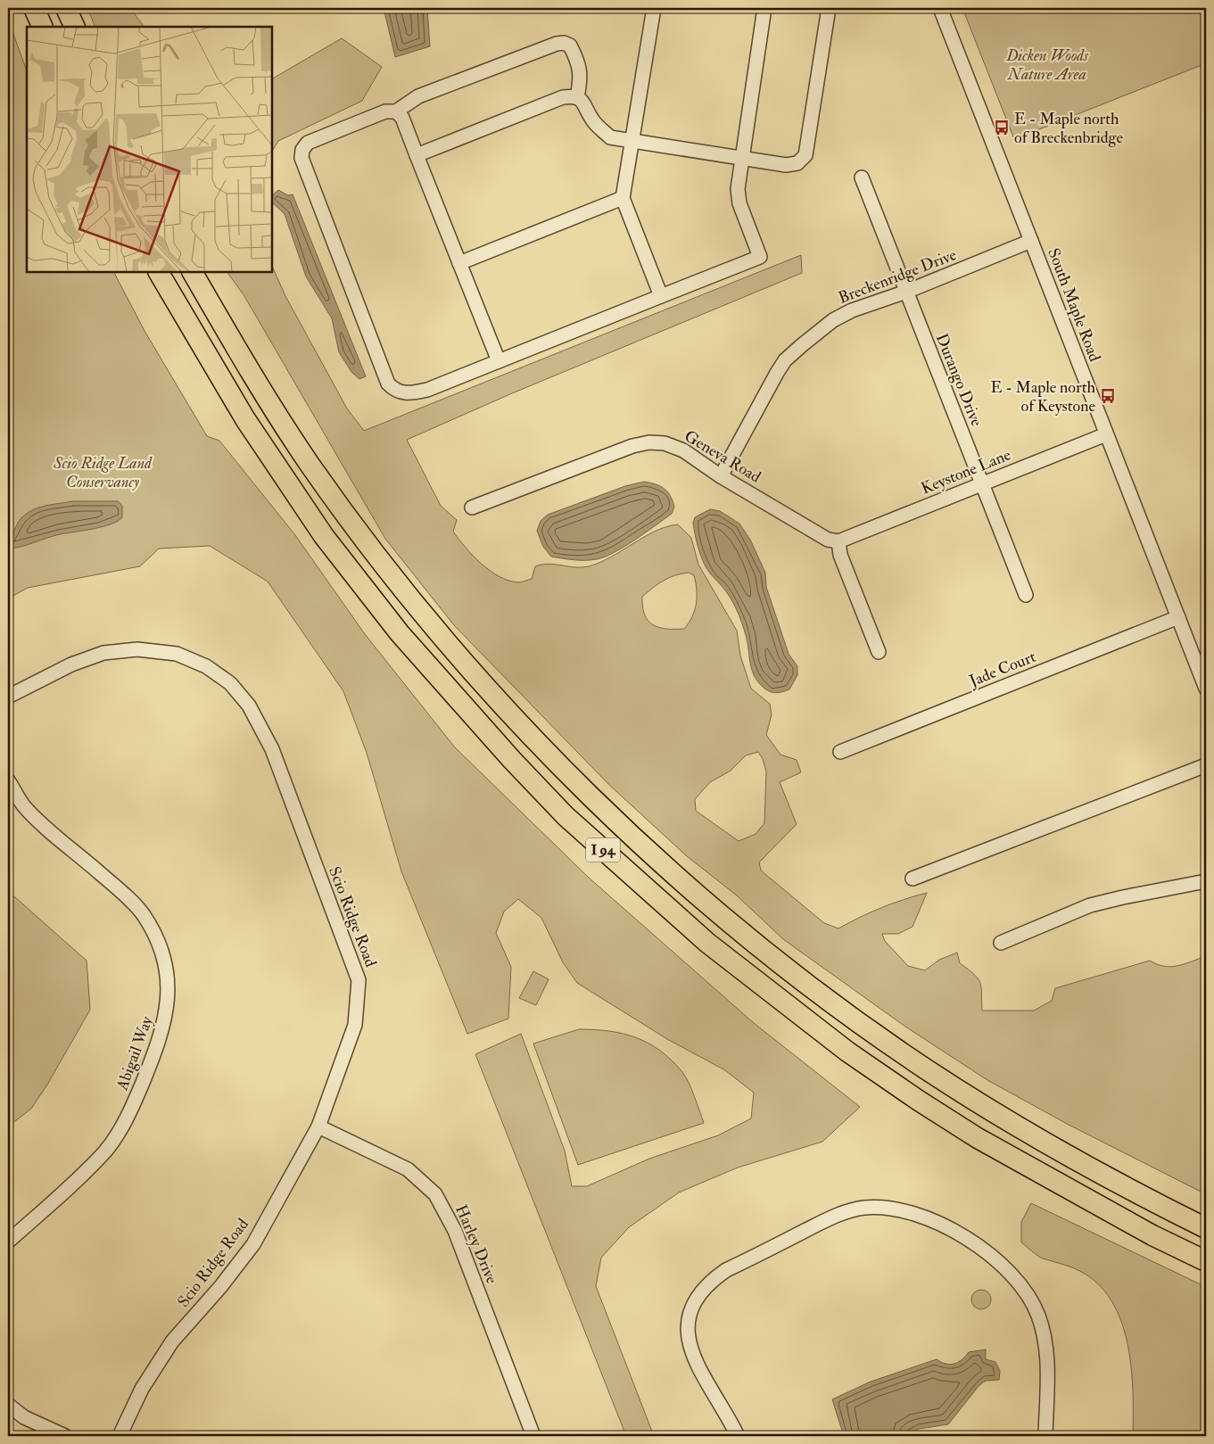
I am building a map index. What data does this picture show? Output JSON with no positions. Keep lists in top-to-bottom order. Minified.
{"streets":{"highway":["I 94"],"street":["Breckenridge Drive","South Maple Road","Durango Drive","Geneva Road","Keystone Lane","Jade Court","Scio Ridge Road","Abigail Way","Harley Drive"]},"crossings":[["Breckenridge Drive","South Maple Road"],["Breckenridge Drive","Durango Drive"],["Breckenridge Drive","Geneva Road"],["South Maple Road","Keystone Lane"],["South Maple Road","Jade Court"],["Durango Drive","Keystone Lane"],["Geneva Road","Keystone Lane"],["Scio Ridge Road","Harley Drive"]],"parks":["Dicken Woods Nature Area","Scio Ridge Land Conservancy"],"places":{"bus stop":["E - Maple north of Breckenbridge","E - Maple north of Keystone"]}}
